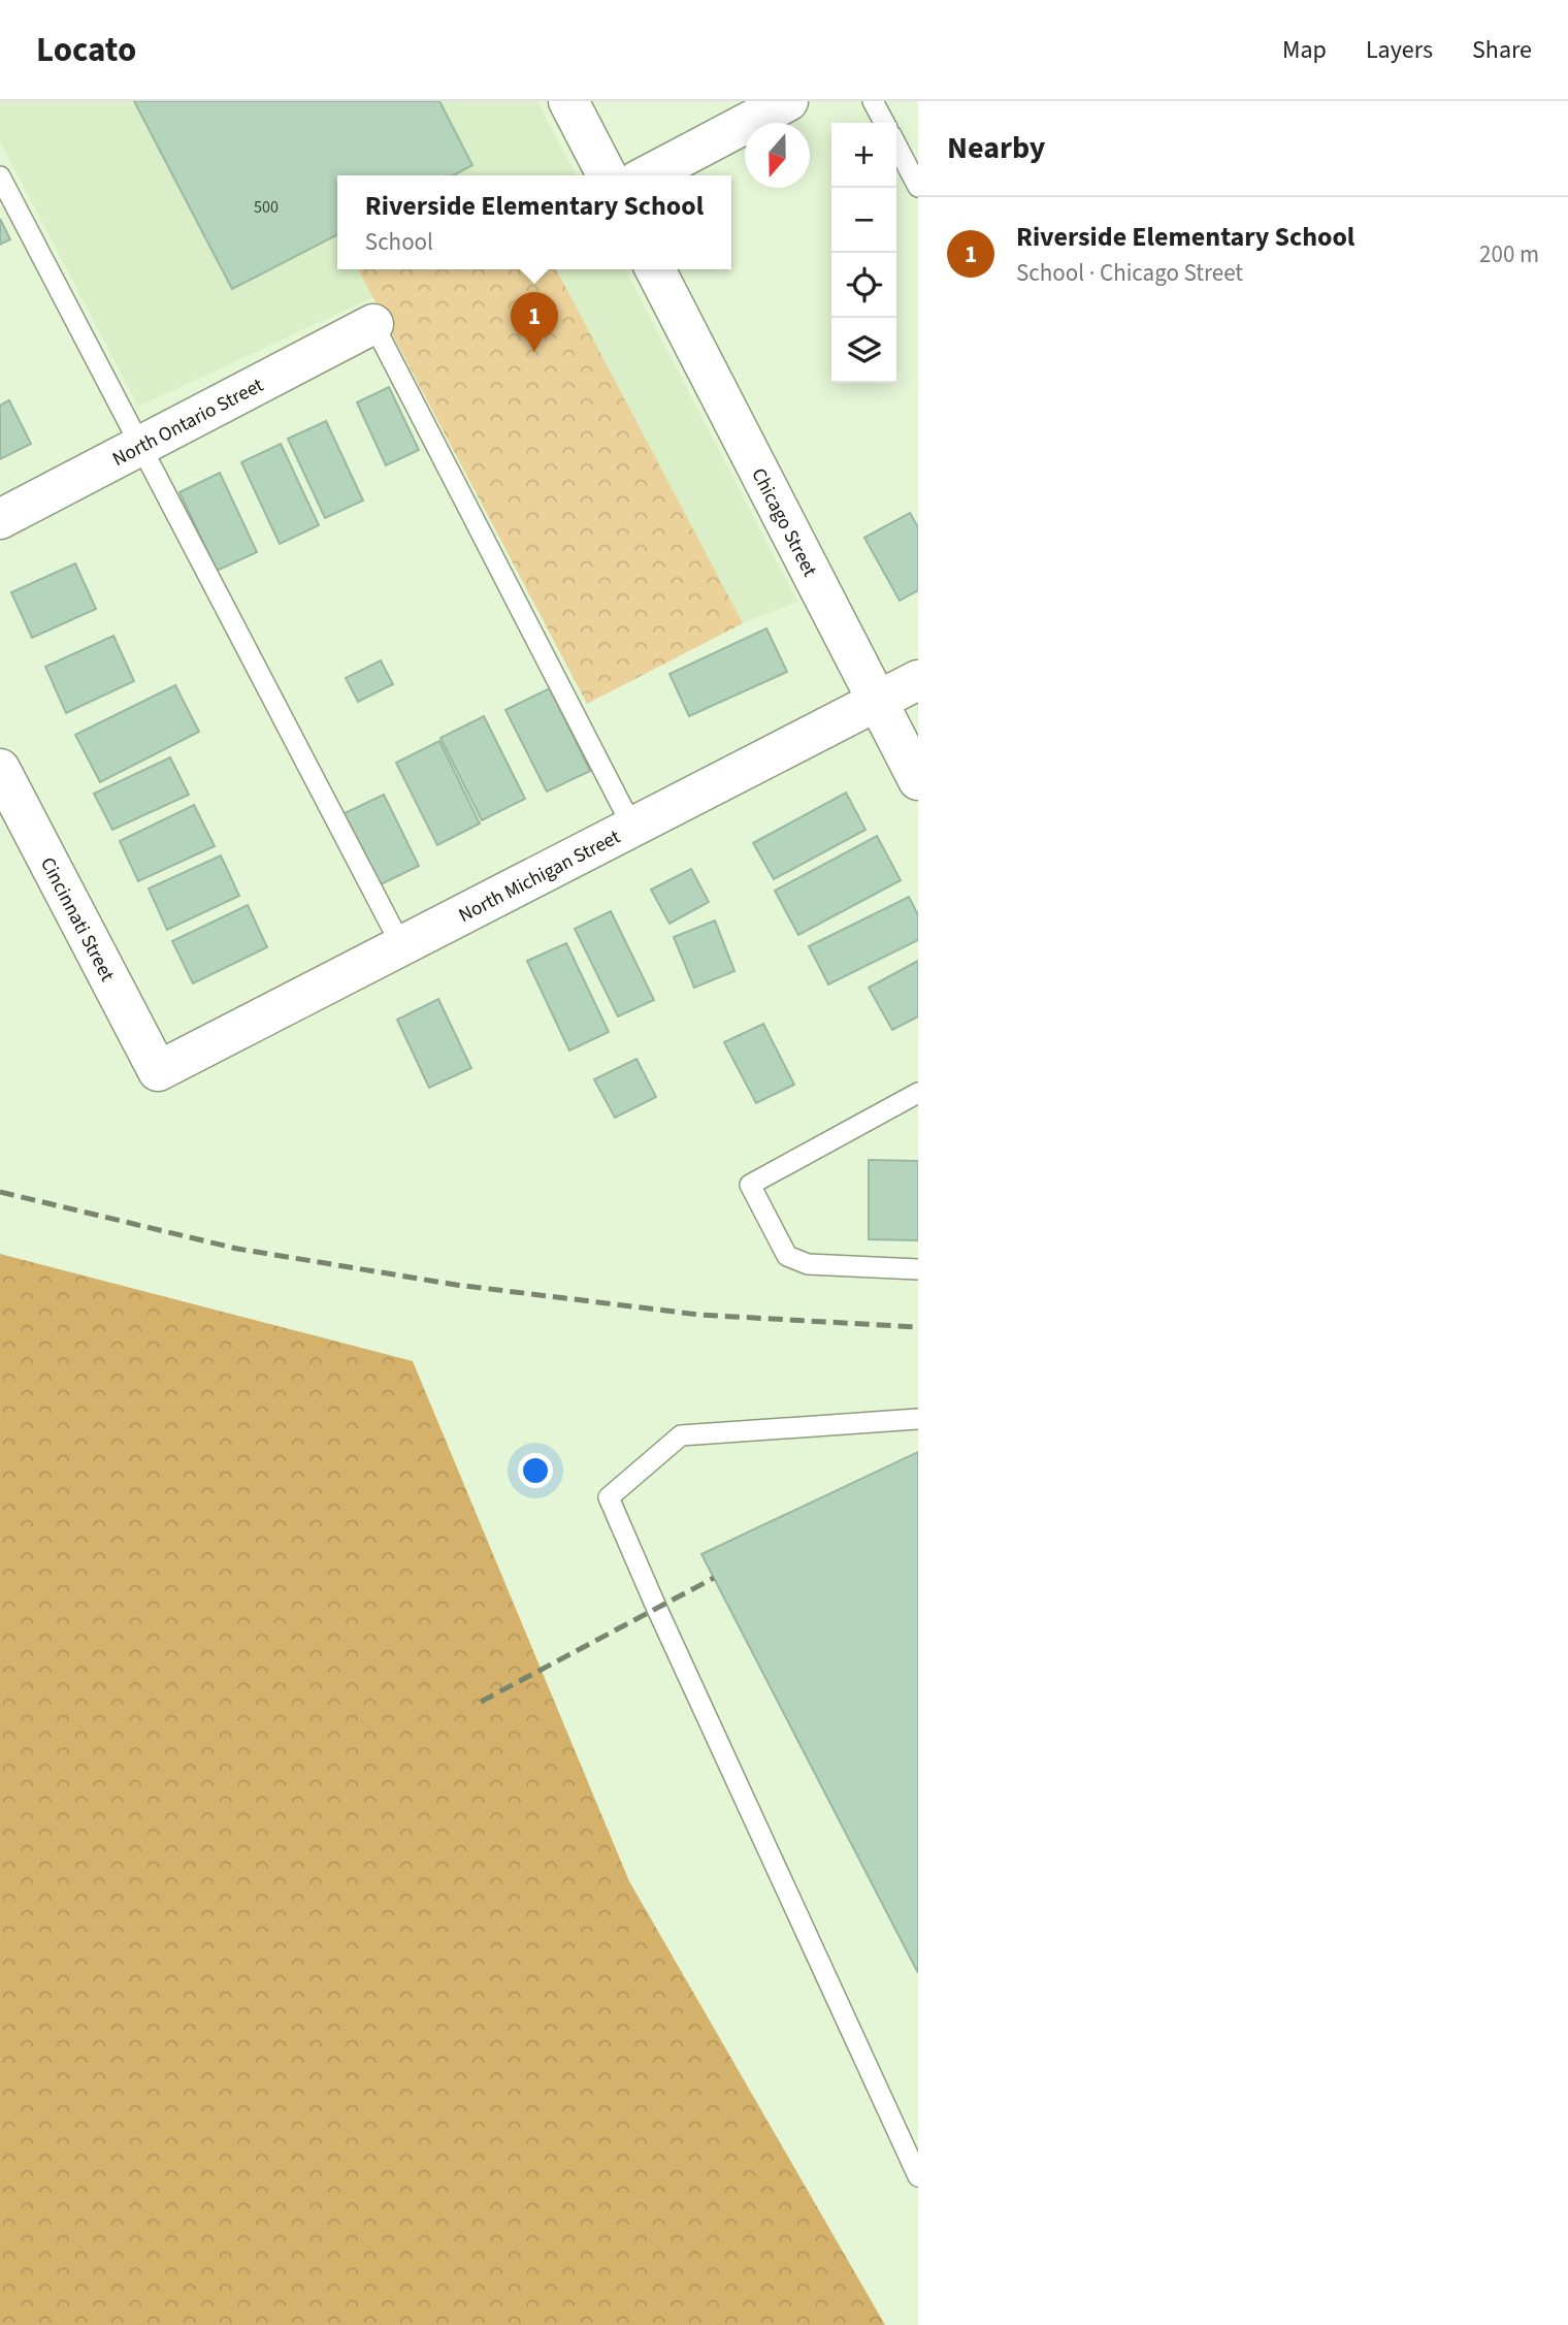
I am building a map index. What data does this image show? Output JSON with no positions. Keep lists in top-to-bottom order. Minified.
{"streets":{"street":["North Ontario Street","Chicago Street","North Michigan Street","Cincinnati Street"]},"crossings":[["Chicago Street","North Michigan Street"],["North Michigan Street","Cincinnati Street"]],"house_numbers":["500"],"north":"bottom","page":{"header":"Locato","nav":["Map","Layers","Share"],"heading":"Nearby","map_buttons":["+","−"],"popup":["Riverside Elementary School","School"],"list":[{"mark":"1","name":"Riverside Elementary School","note":"School · Chicago Street","value":"200 m"}],"pins":"1"}}
